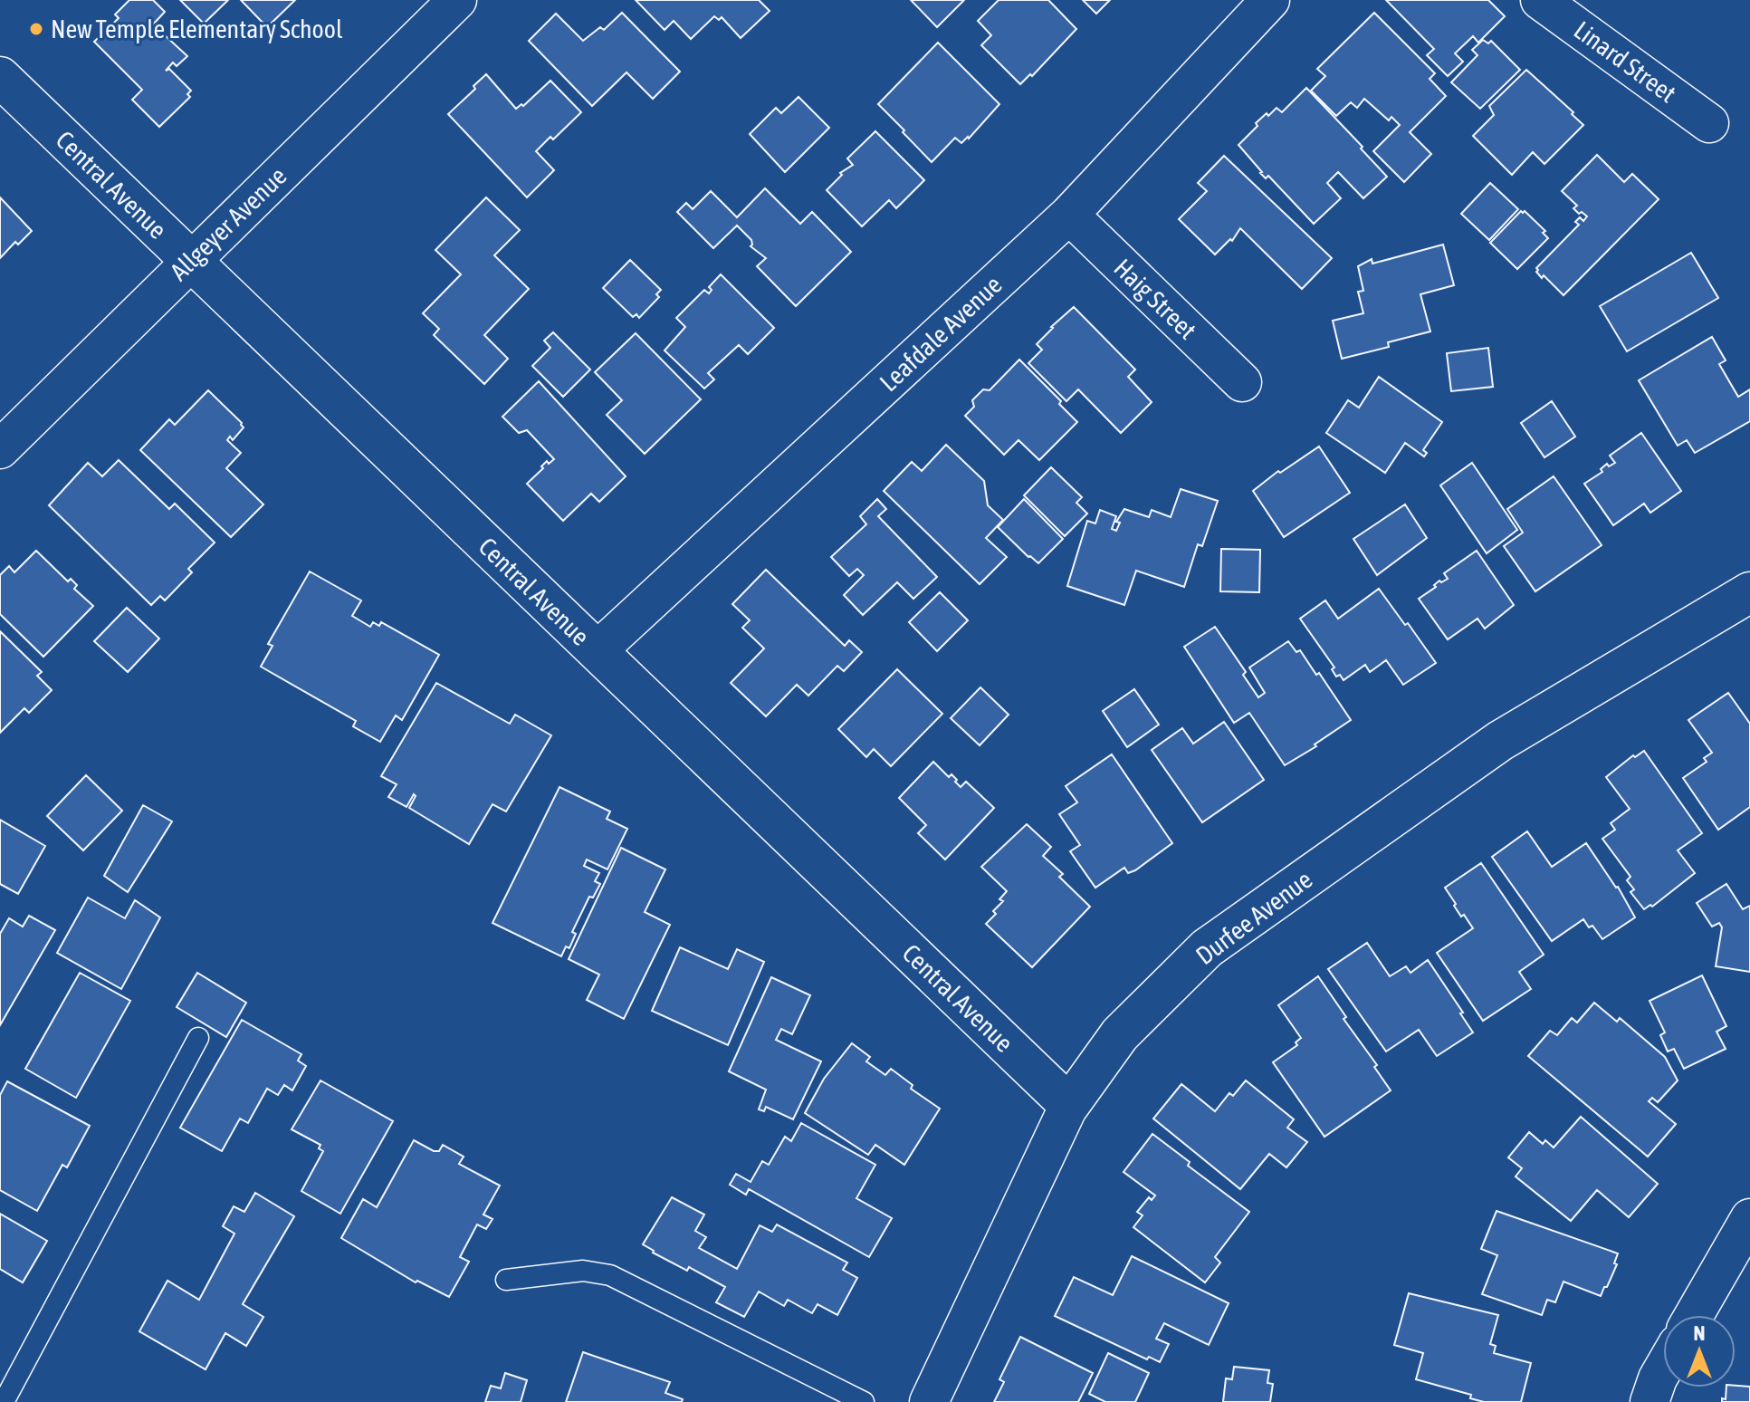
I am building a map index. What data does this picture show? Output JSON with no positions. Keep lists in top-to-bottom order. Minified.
{"streets":{"street":["Linard Street","Central Avenue","Allgeyer Avenue","Haig Street","Leafdale Avenue","Durfee Avenue"]},"crossings":[["Central Avenue","Allgeyer Avenue"],["Central Avenue","Leafdale Avenue"],["Central Avenue","Durfee Avenue"],["Haig Street","Leafdale Avenue"]],"places":["New Temple Elementary School"],"north":"top"}
